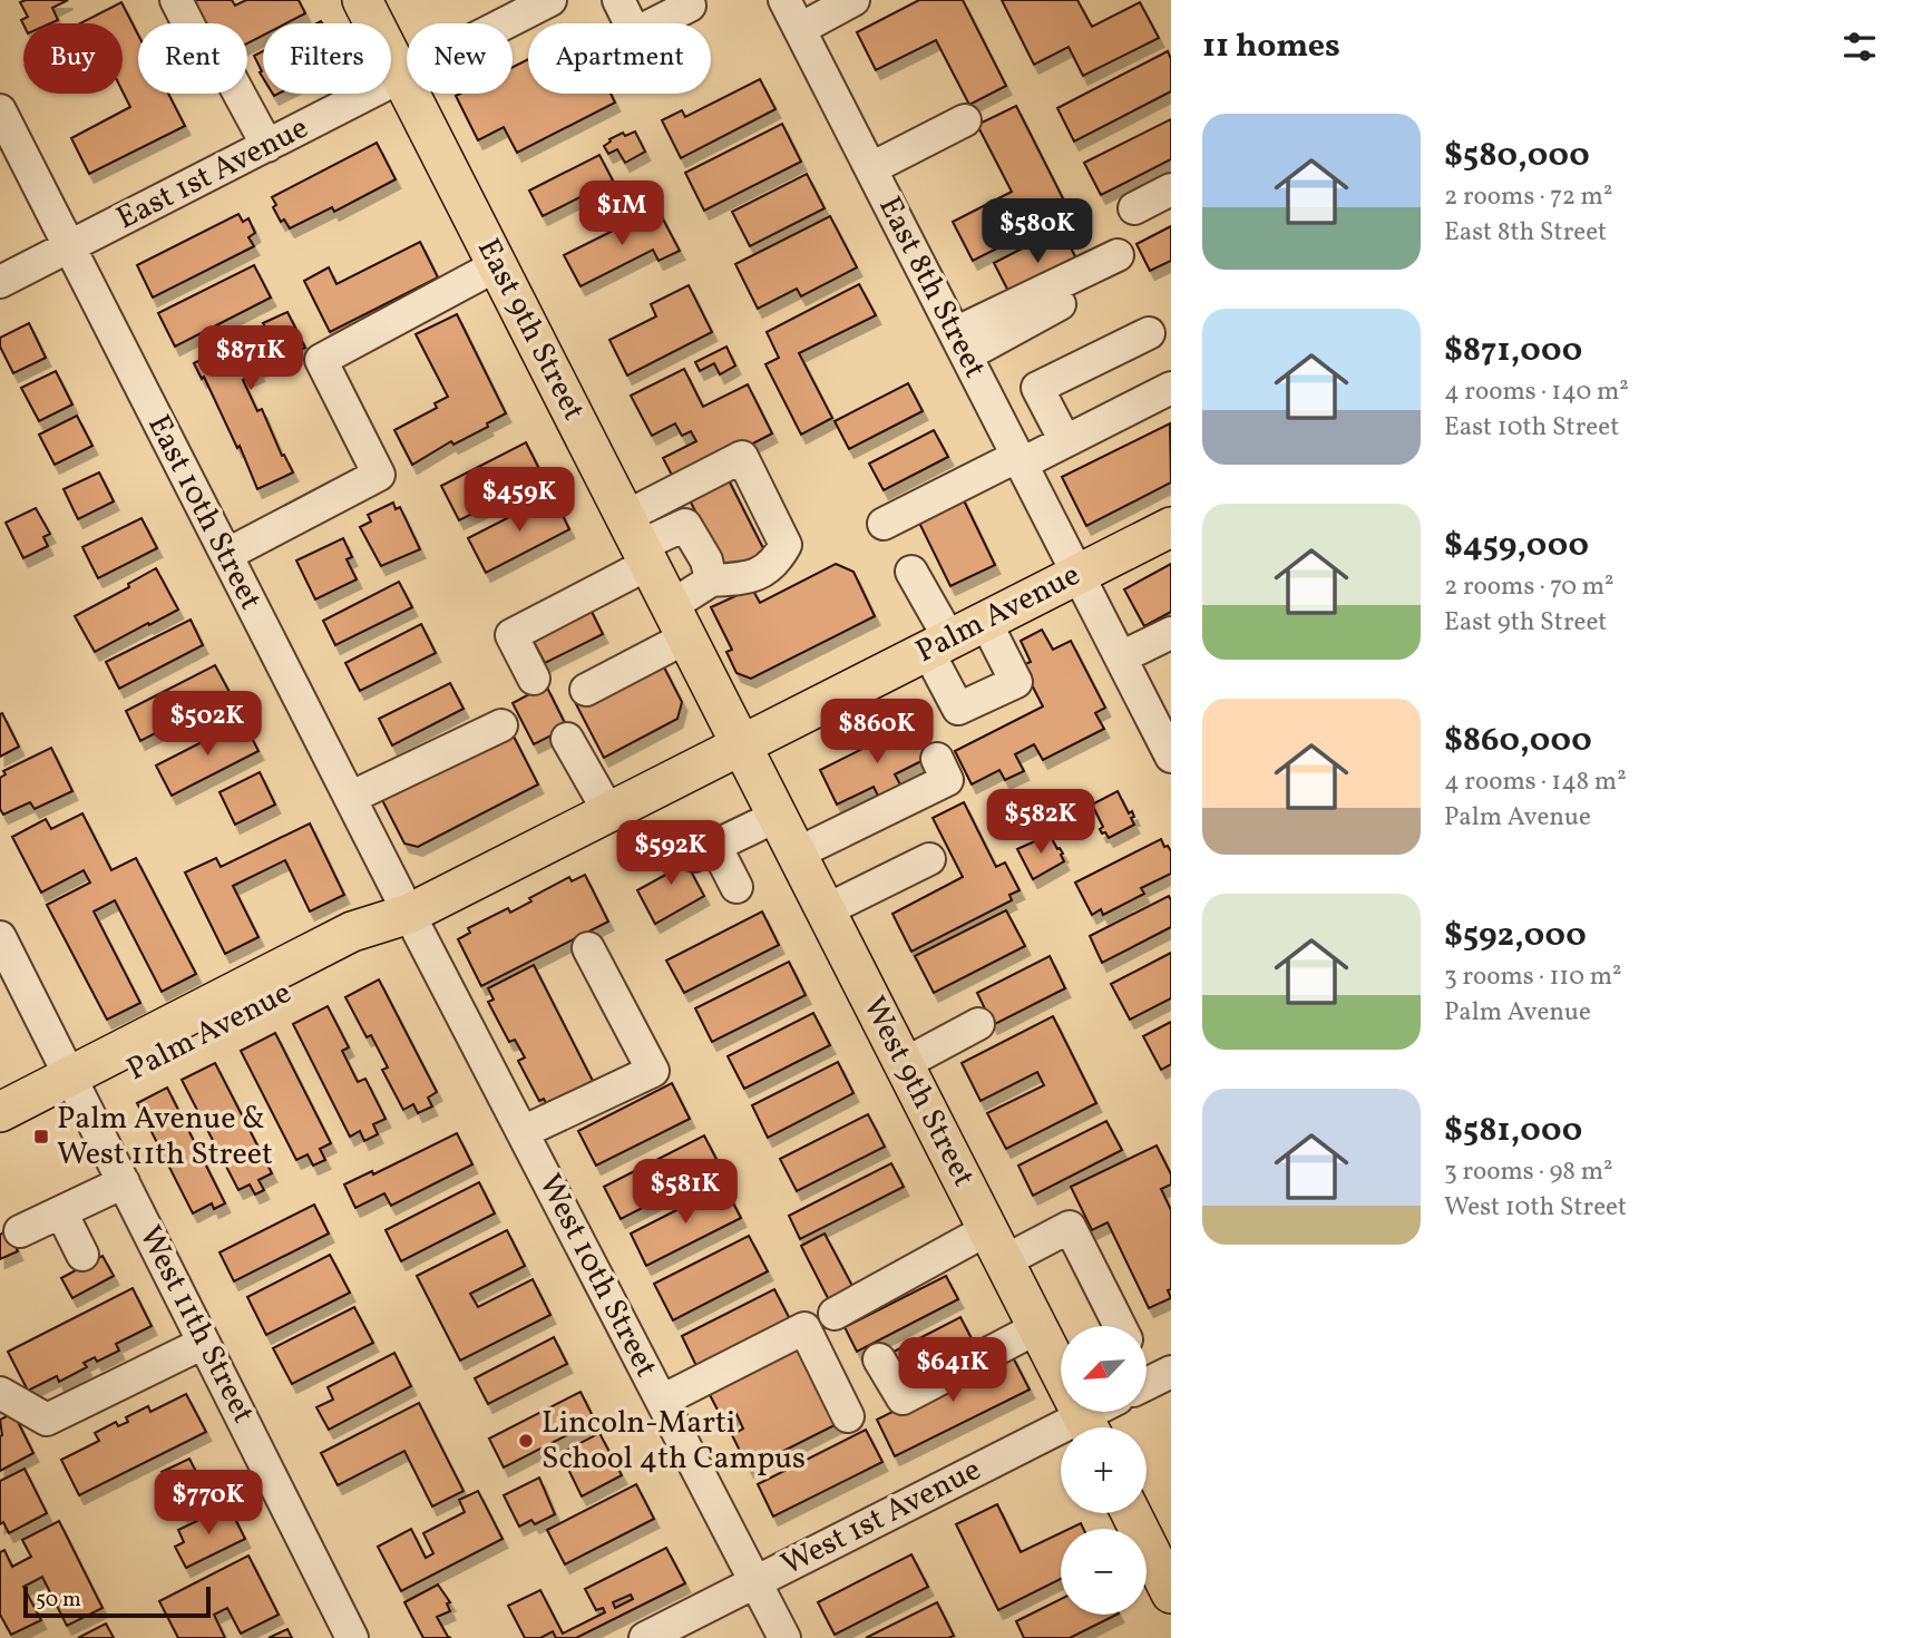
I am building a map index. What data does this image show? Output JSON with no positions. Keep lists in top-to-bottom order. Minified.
{"streets":{"main road":["East 9th Street","Palm Avenue","West 9th Street"],"street":["East 1st Avenue","East 8th Street","East 10th Street","West 10th Street","West 11th Street","West 1st Avenue"]},"crossings":[["East 1st Avenue","East 9th Street"],["East 1st Avenue","East 10th Street"],["East 8th Street","Palm Avenue"],["East 9th Street","Palm Avenue"],["East 9th Street","West 9th Street"],["East 10th Street","Palm Avenue"],["East 10th Street","West 10th Street"],["Palm Avenue","West 9th Street"],["Palm Avenue","West 10th Street"],["Palm Avenue","West 11th Street"],["West 10th Street","West 1st Avenue"]],"places":{"transit":["Palm Avenue & West 11th Street"],"other":["Lincoln-Marti School 4th Campus"]},"scale_bar":"50 m","north":"bottom left","page":{"heading":"11 homes","chip":["Buy","Rent","Filters","New","Apartment"],"list":[{"name":"$580,000","note":"2 rooms · 72 m² · East 8th Street"},{"name":"$871,000","note":"4 rooms · 140 m² · East 10th Street"},{"name":"$459,000","note":"2 rooms · 70 m² · East 9th Street"},{"name":"$860,000","note":"4 rooms · 148 m² · Palm Avenue"},{"name":"$592,000","note":"3 rooms · 110 m² · Palm Avenue"},{"name":"$581,000","note":"3 rooms · 98 m² · West 10th Street"}],"price":["$1M","$580K","$871K","$459K","$502K","$860K","$582K","$592K","$581K","$641K","$770K"],"map_buttons":["+","−"],"scale":"50 m"}}
